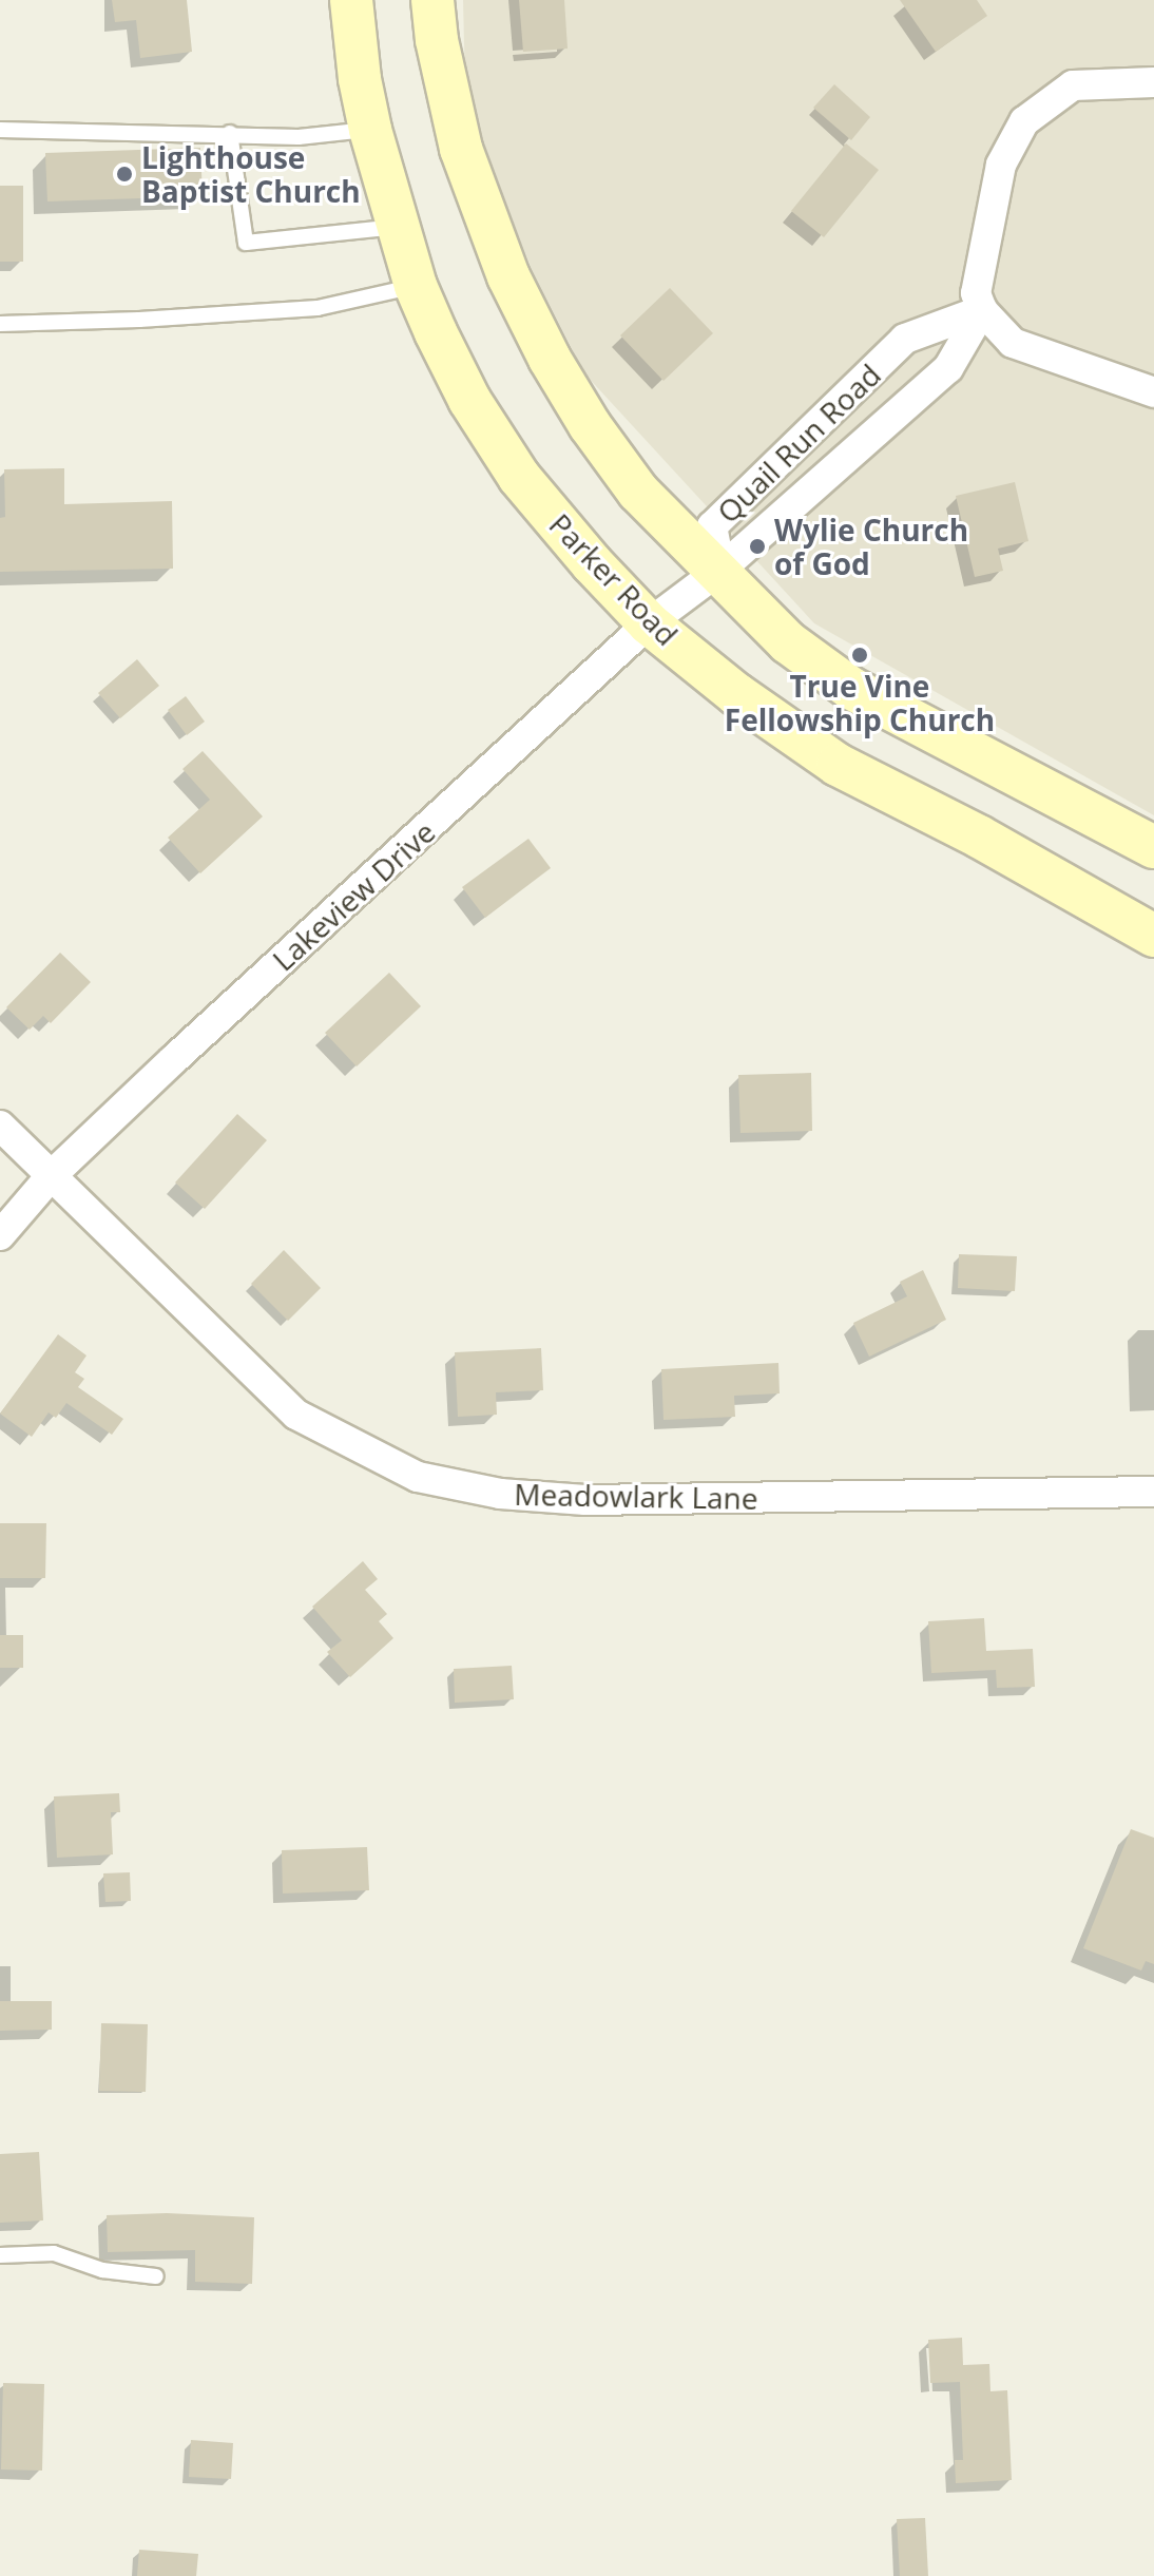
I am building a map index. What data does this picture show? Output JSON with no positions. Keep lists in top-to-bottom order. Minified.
{"streets":{"main road":["Parker Road"],"street":["Quail Run Road","Lakeview Drive","Meadowlark Lane"]},"crossings":[["Quail Run Road","Lakeview Drive"],["Parker Road","Lakeview Drive"],["Lakeview Drive","Meadowlark Lane"]],"places":["Lighthouse Baptist Church","Wylie Church of God","True Vine Fellowship Church"]}
